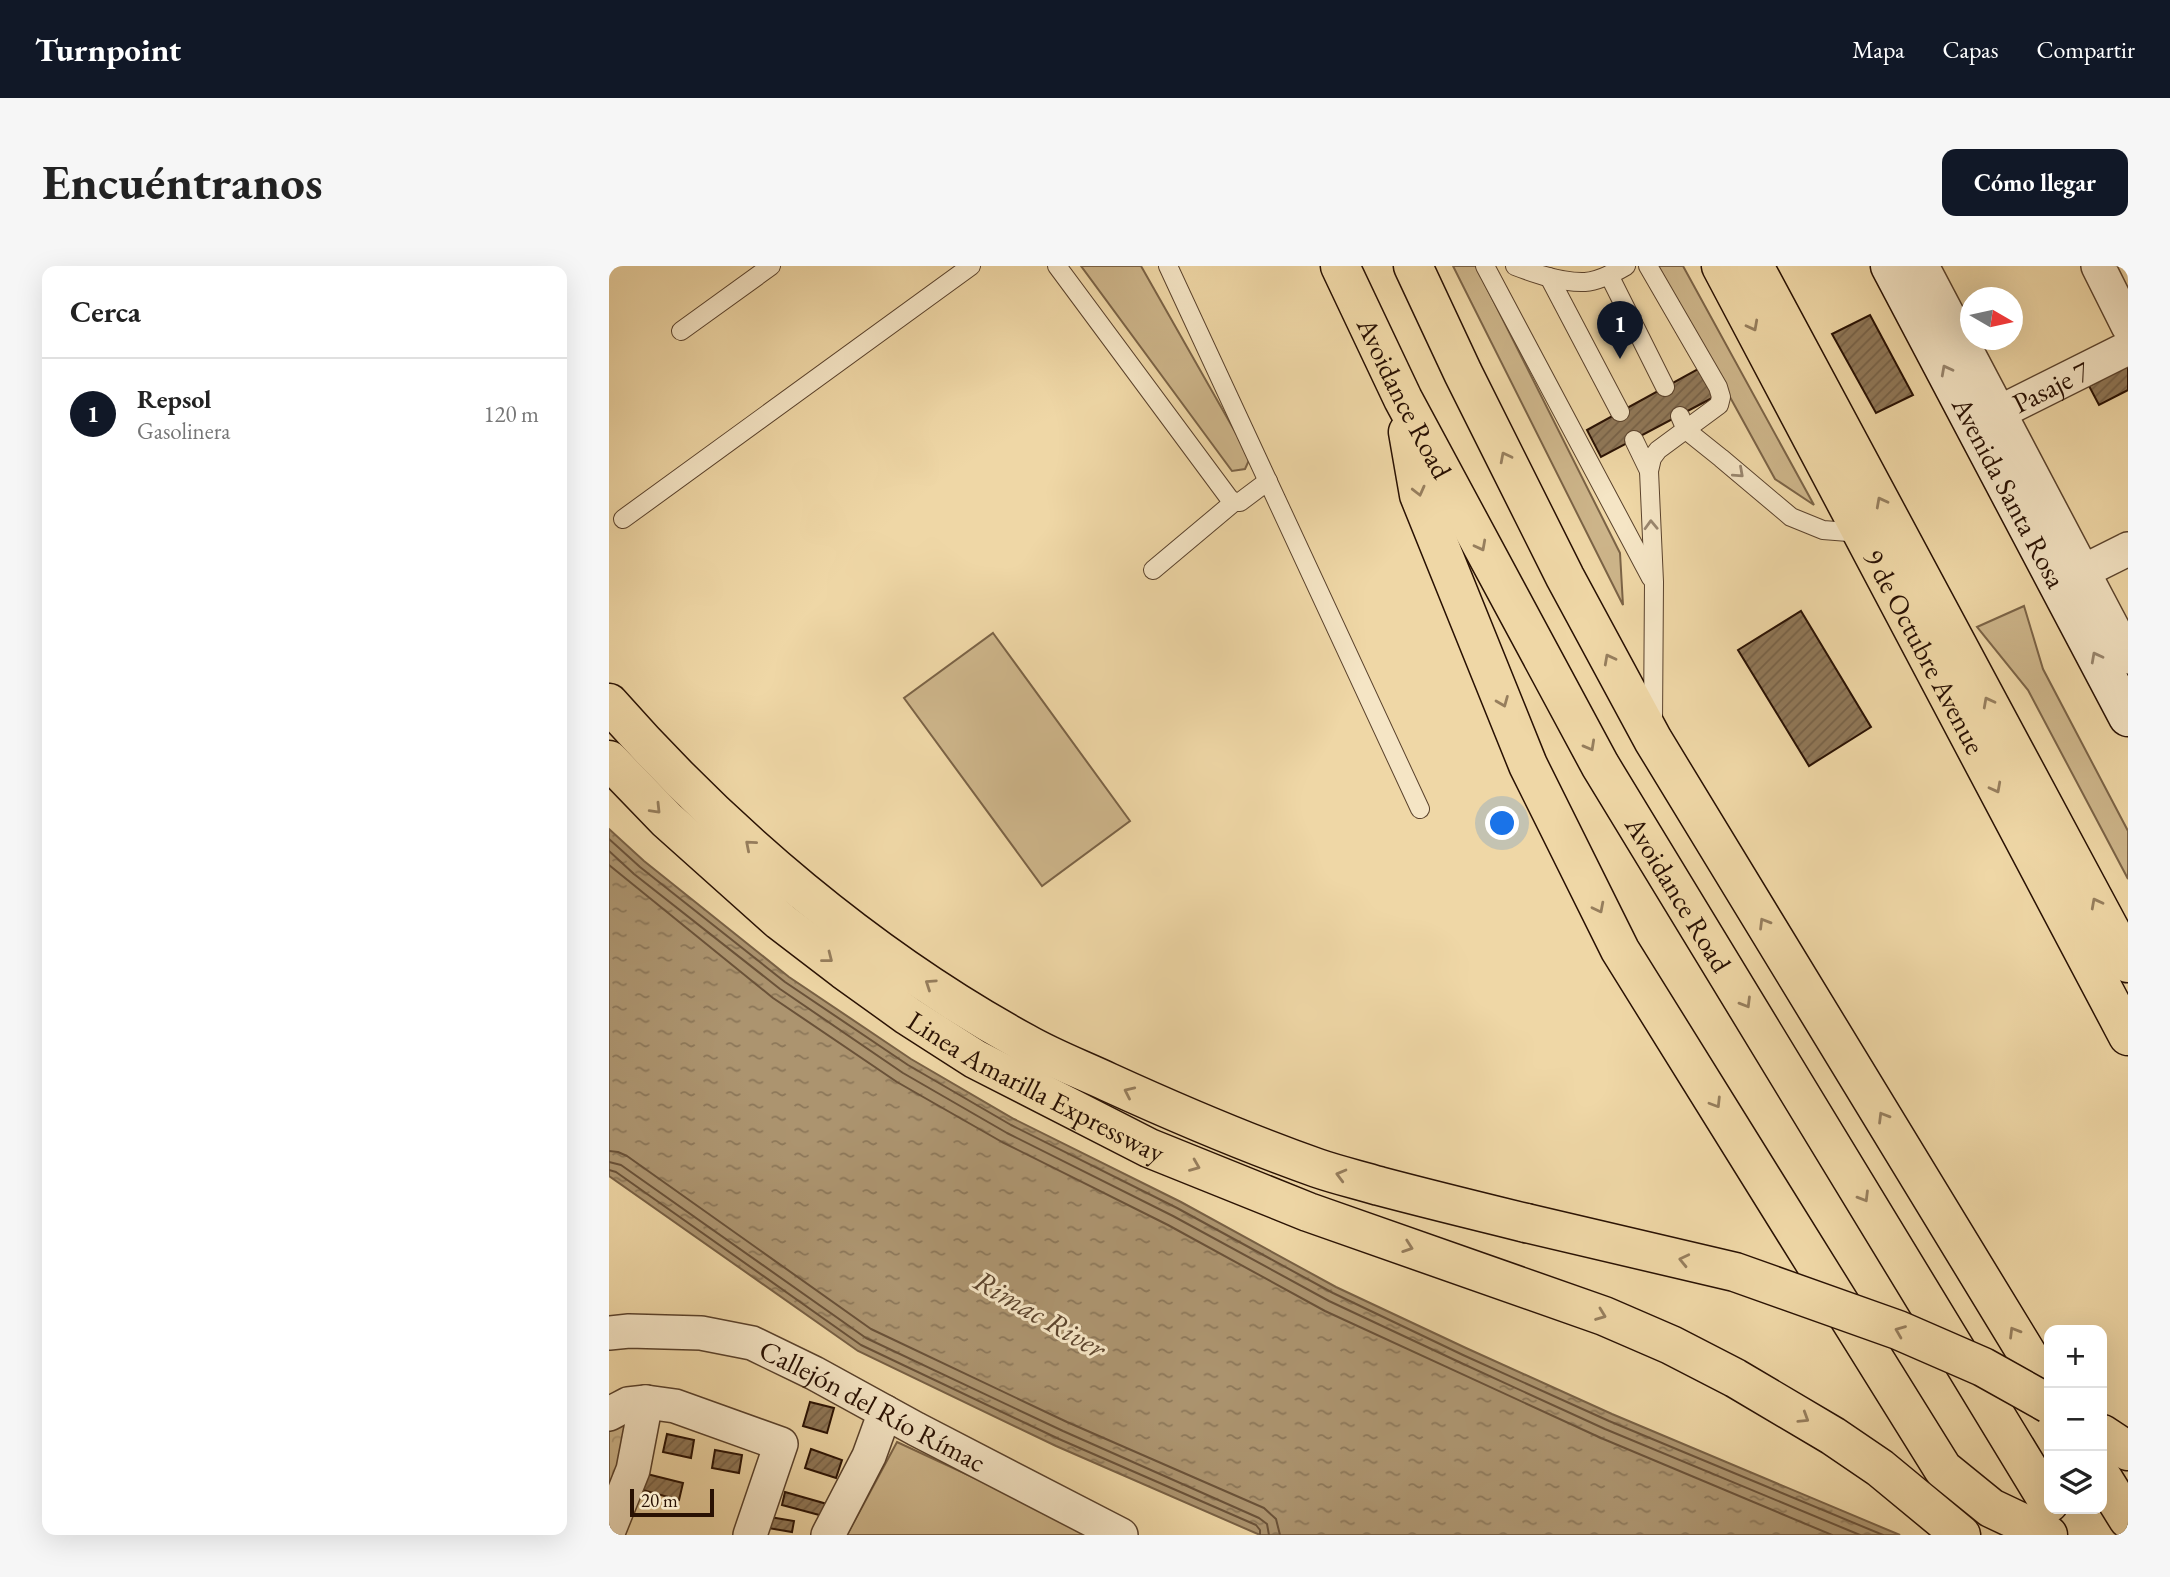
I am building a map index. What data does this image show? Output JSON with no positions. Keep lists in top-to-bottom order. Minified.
{"streets":{"main road":["Avoidance Road","9 de Octubre Avenue","Linea Amarilla Expressway"],"street":["Pasaje 7","Avenida Santa Rosa","Callejón del Río Rímac"]},"crossings":[["Pasaje 7","Avenida Santa Rosa"]],"water":["Rimac River"],"scale_bar":"20 m","north":"right","page":{"header":"Turnpoint","nav":["Mapa","Capas","Compartir"],"buttons":"Cómo llegar","title":"Encuéntranos","heading":"Cerca","pins":"1","list":[{"mark":"1","name":"Repsol","note":"Gasolinera","value":"120 m"}],"map_buttons":["+","−"],"scale":"20 m"}}
